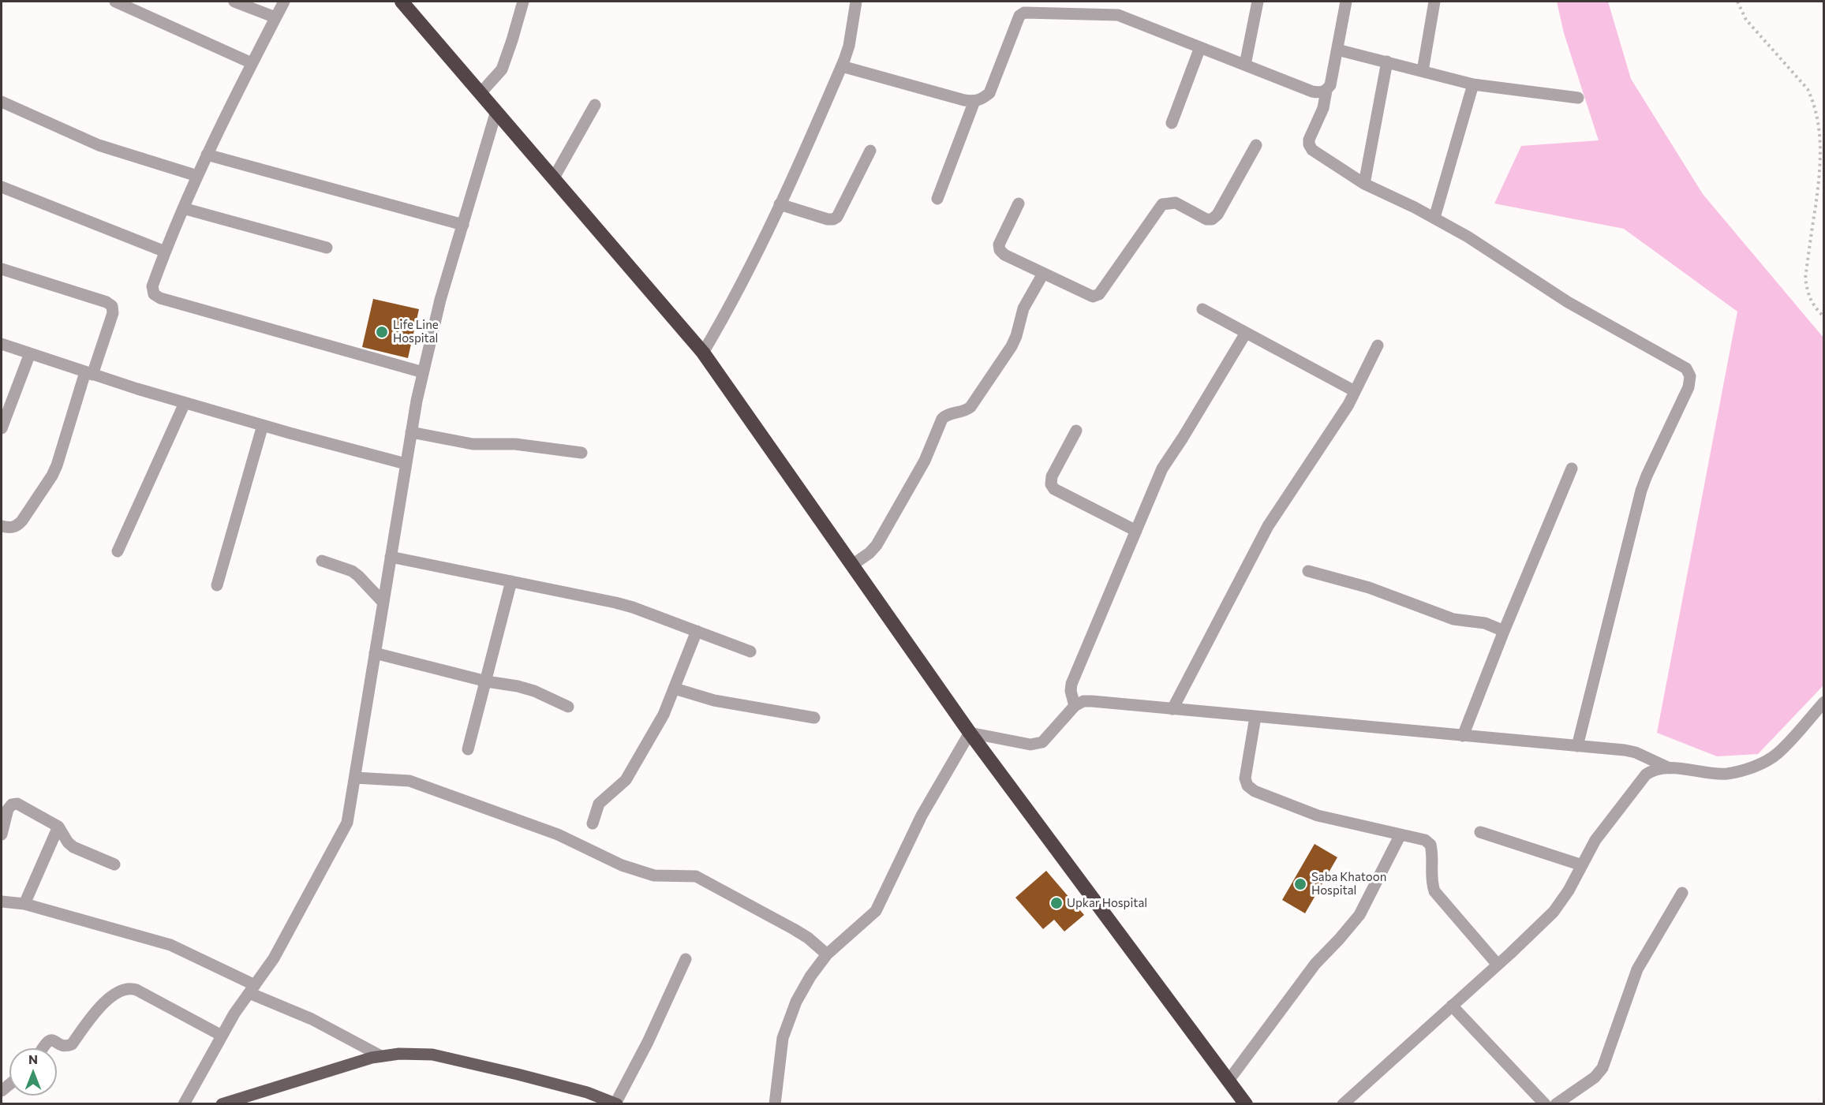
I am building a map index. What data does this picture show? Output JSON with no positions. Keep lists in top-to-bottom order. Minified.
{"places":["Life Line Hospital","Saba Khatoon Hospital","Upkar Hospital"],"north":"top"}
